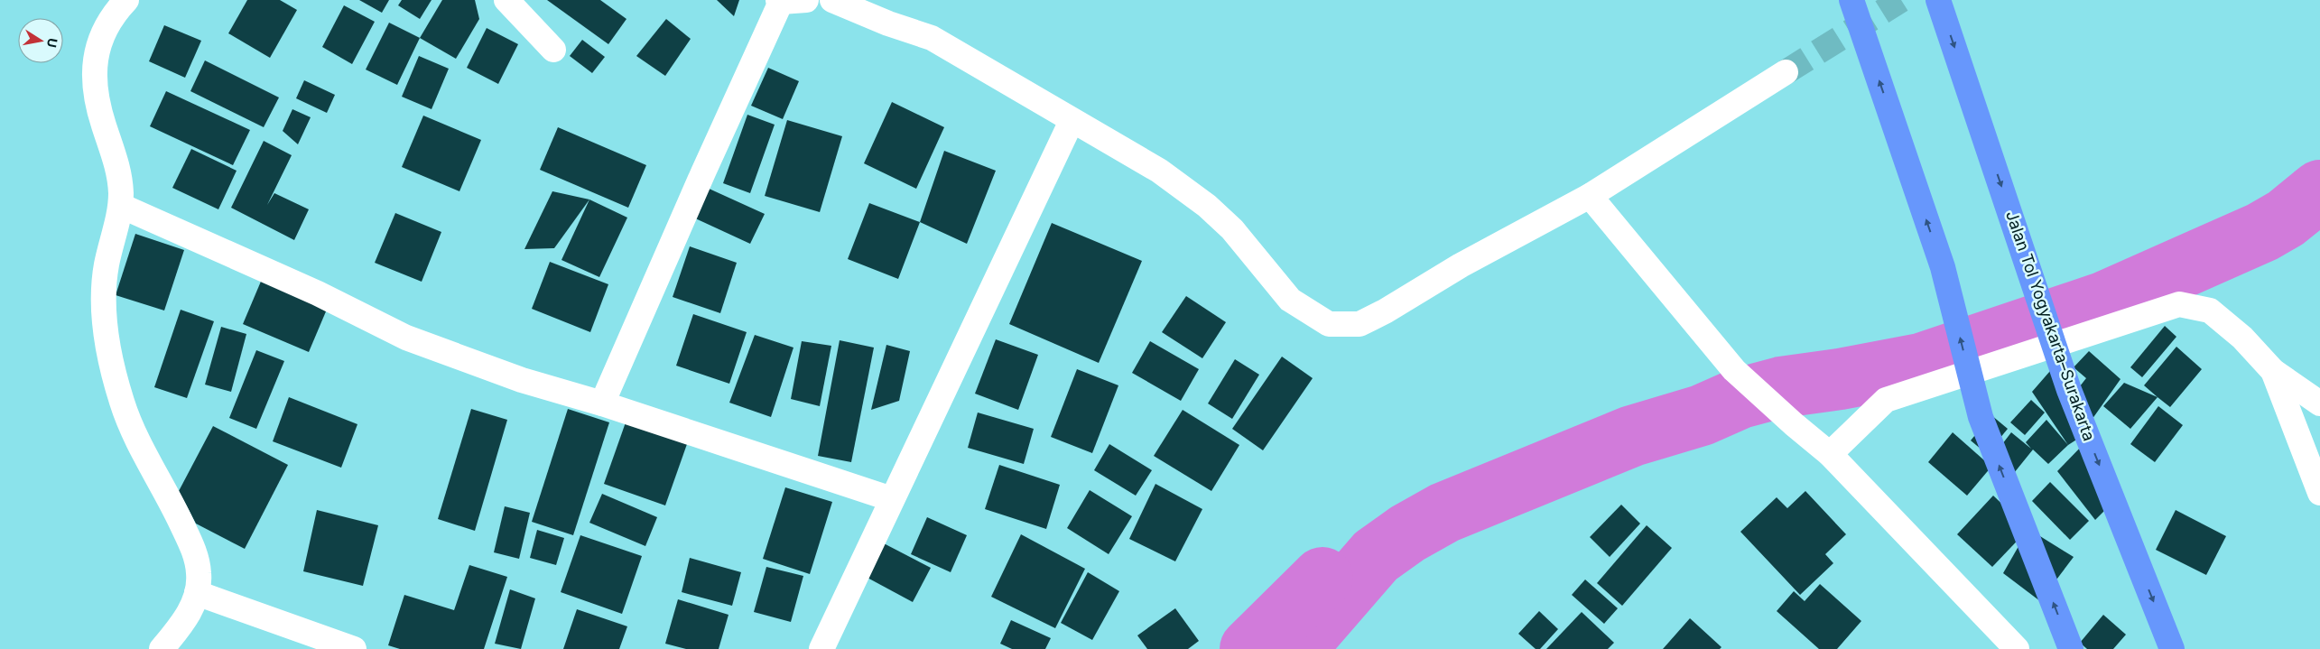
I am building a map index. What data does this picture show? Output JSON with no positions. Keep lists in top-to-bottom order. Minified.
{"streets":{"highway":["Jalan Tol Yogyakarta–Surakarta"]},"north":"right"}
